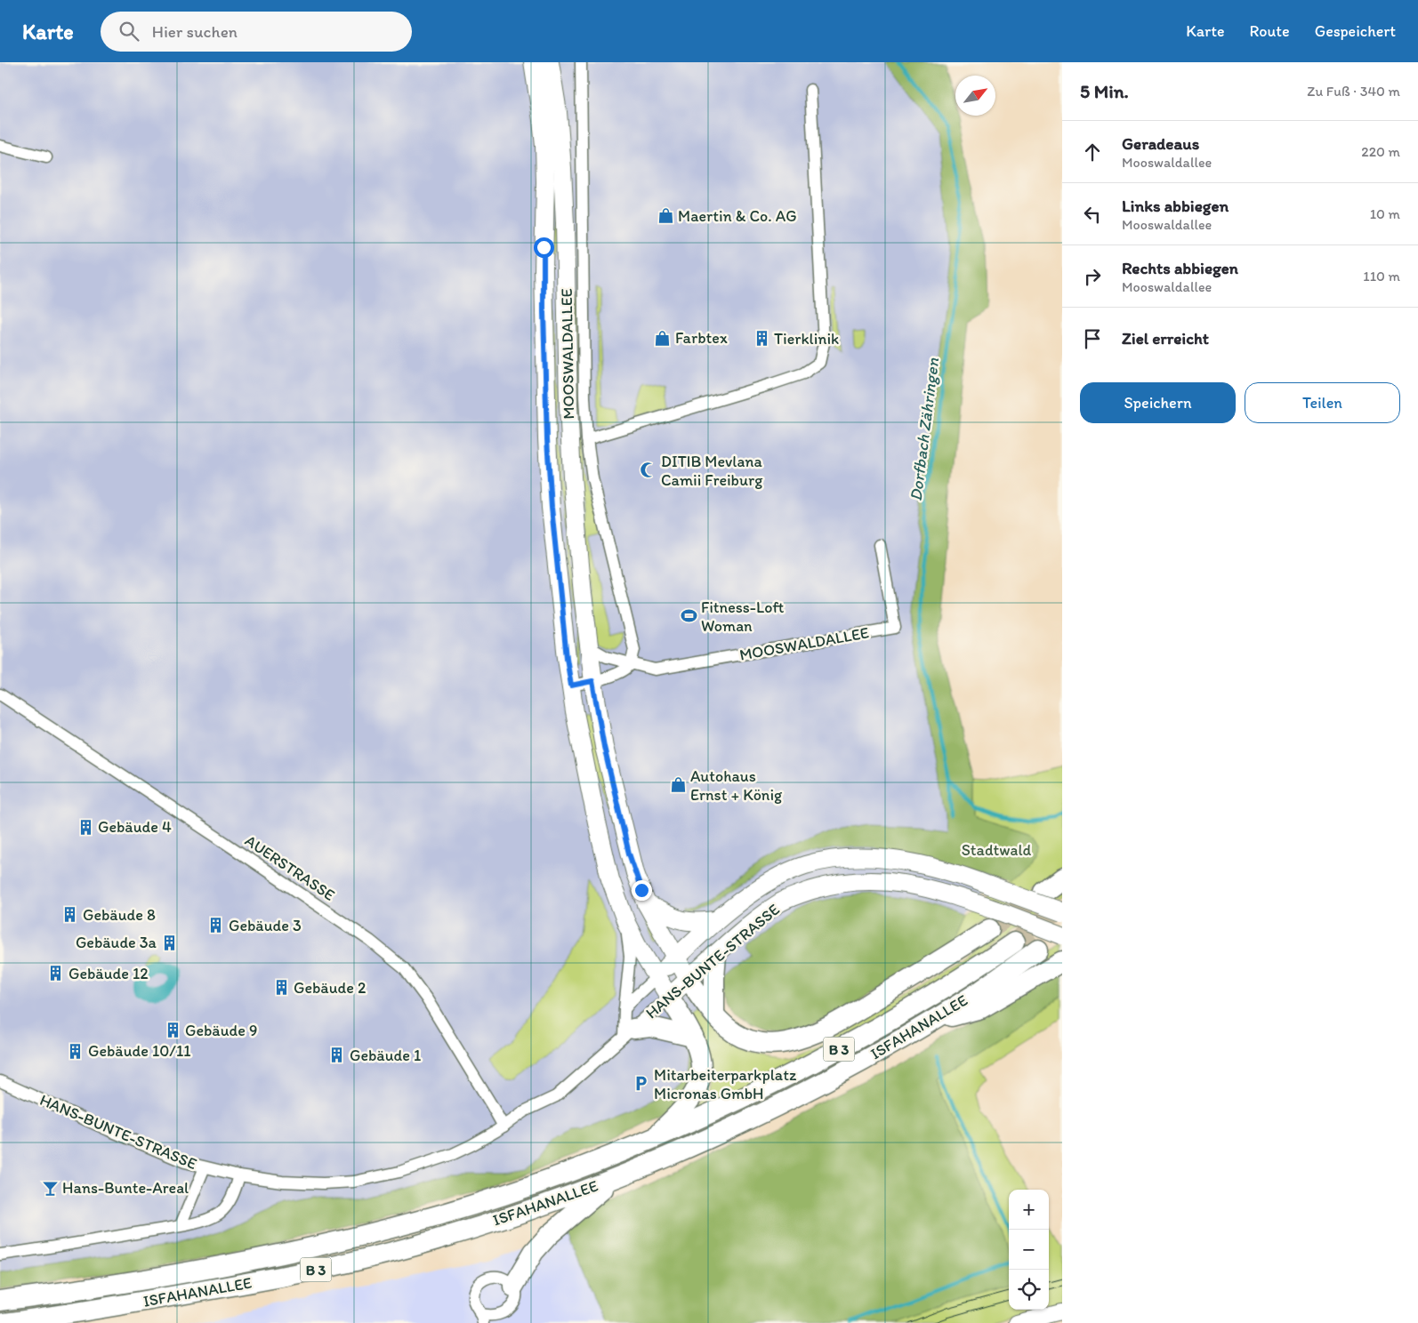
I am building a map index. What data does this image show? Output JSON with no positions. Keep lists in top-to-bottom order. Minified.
{"streets":{"highway":["ISFAHANALLEE","B 3"],"main road":["MOOSWALDALLEE","HANS-BUNTE-STRASSE"],"street":["AUERSTRASSE"]},"crossings":[["MOOSWALDALLEE","HANS-BUNTE-STRASSE"],["AUERSTRASSE","HANS-BUNTE-STRASSE"]],"water":["Dorfbach Zähringen"],"parks":["Stadtwald"],"places":{"shop":["Maertin & Co. AG","Farbtex","Autohaus Ernst + König"],"building":["Tierklinik","Gebäude 4","Gebäude 8","Gebäude 3","Gebäude 3a","Gebäude 12","Gebäude 2","Gebäude 9","Gebäude 10/11","Gebäude 1"],"mosque":["DITIB Mevlana Camii Freiburg"],"sports":["Fitness-Loft Woman"],"parking":["Mitarbeiterparkplatz Micronas GmbH"],"bar":["Hans-Bunte-Areal"]},"north":"top right","page":{"header":"Karte","search":"Hier suchen","nav":["Karte","Route","Gespeichert"],"heading":["5 Min.","Zu Fuß · 340 m"],"list":[["Geradeaus","Mooswaldallee","220 m"],["Links abbiegen","Mooswaldallee","10 m"],["Rechts abbiegen","Mooswaldallee","110 m"],"Ziel erreicht"],"buttons":["Speichern","Teilen"],"map_buttons":["+","−"]}}
